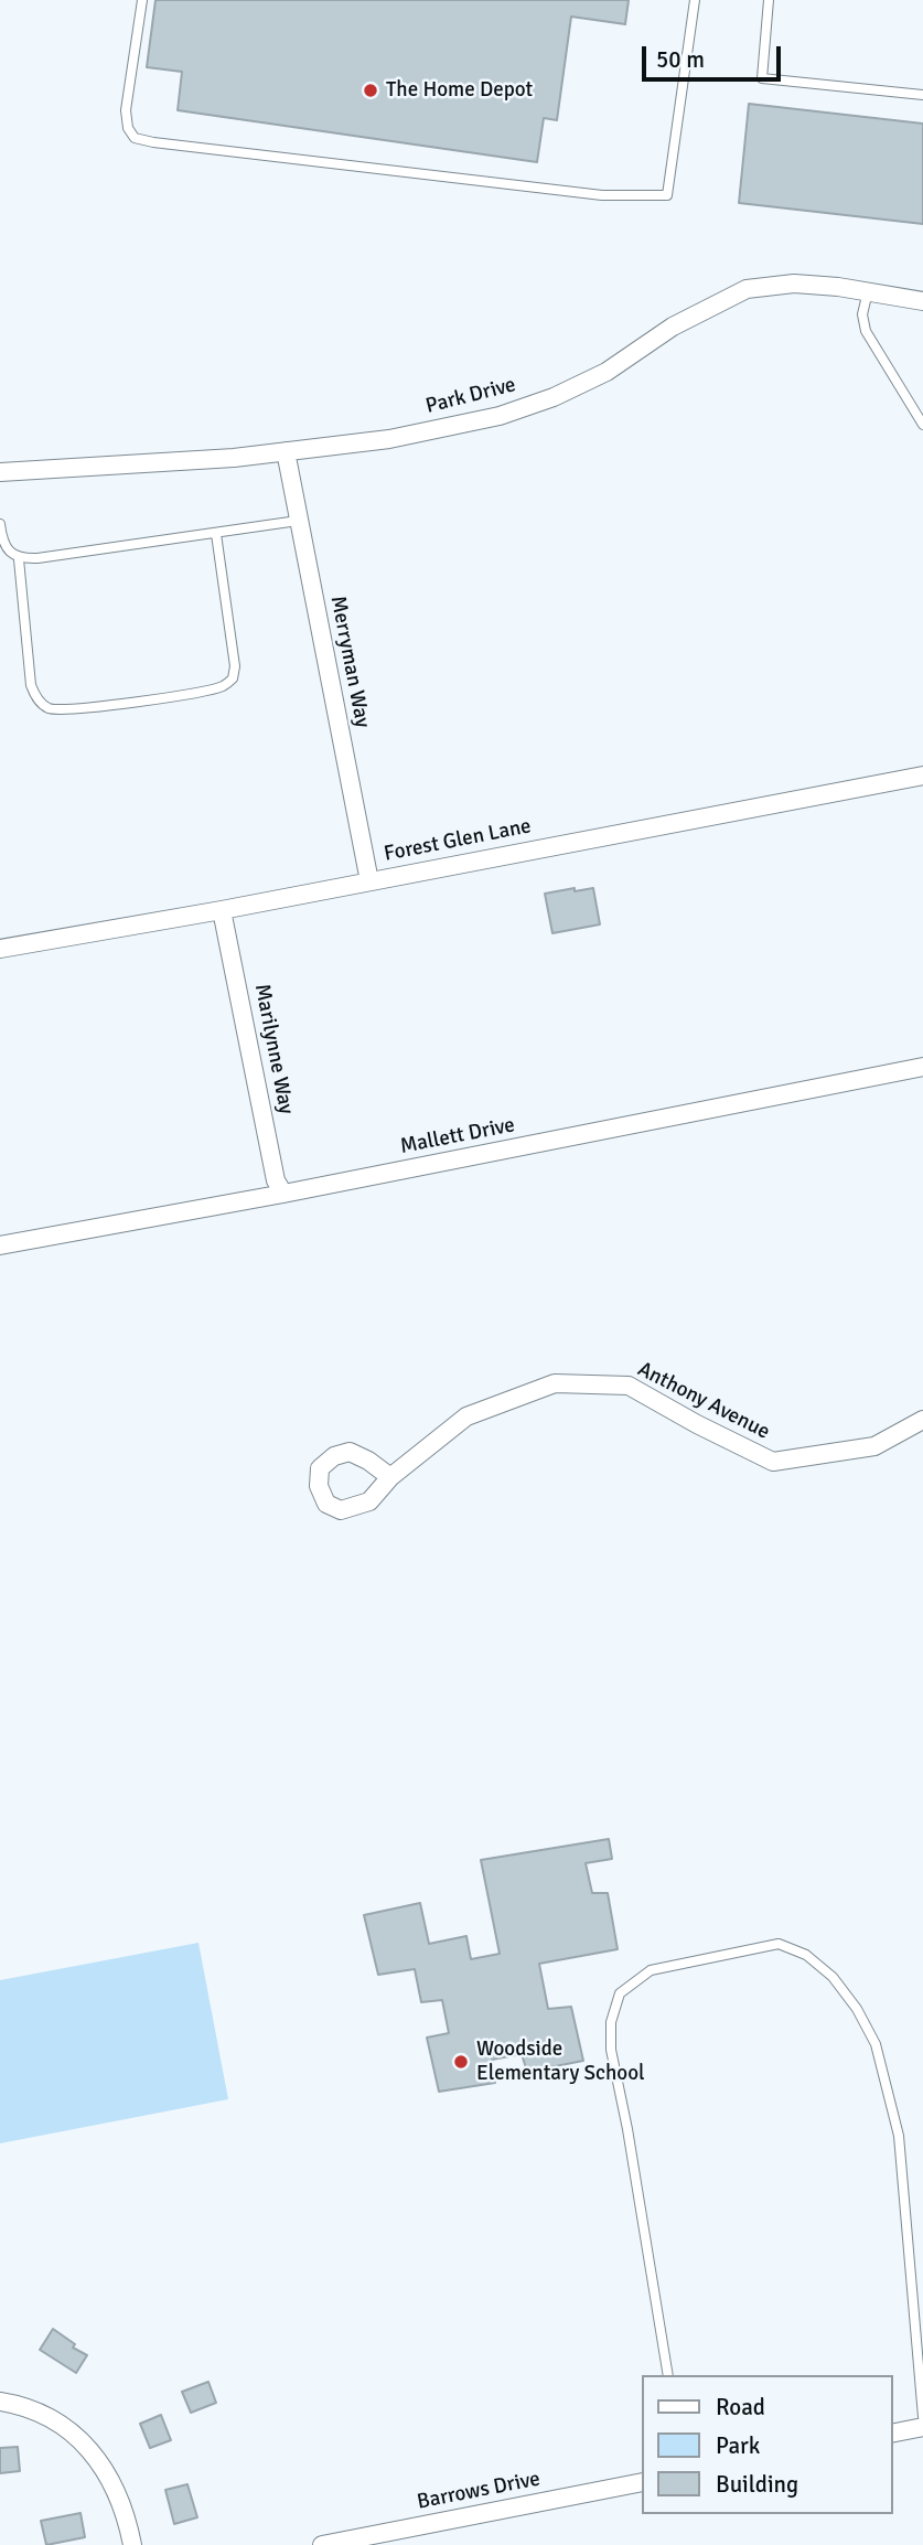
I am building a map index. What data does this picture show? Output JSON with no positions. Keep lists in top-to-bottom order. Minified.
{"streets":{"street":["Park Drive","Merryman Way","Forest Glen Lane","Marilynne Way","Mallett Drive","Anthony Avenue","Barrows Drive"]},"crossings":[["Park Drive","Merryman Way"],["Merryman Way","Forest Glen Lane"],["Forest Glen Lane","Marilynne Way"],["Marilynne Way","Mallett Drive"]],"places":["The Home Depot","Woodside Elementary School"],"legend":["Road","Park","Building"],"scale_bar":"50 m"}
